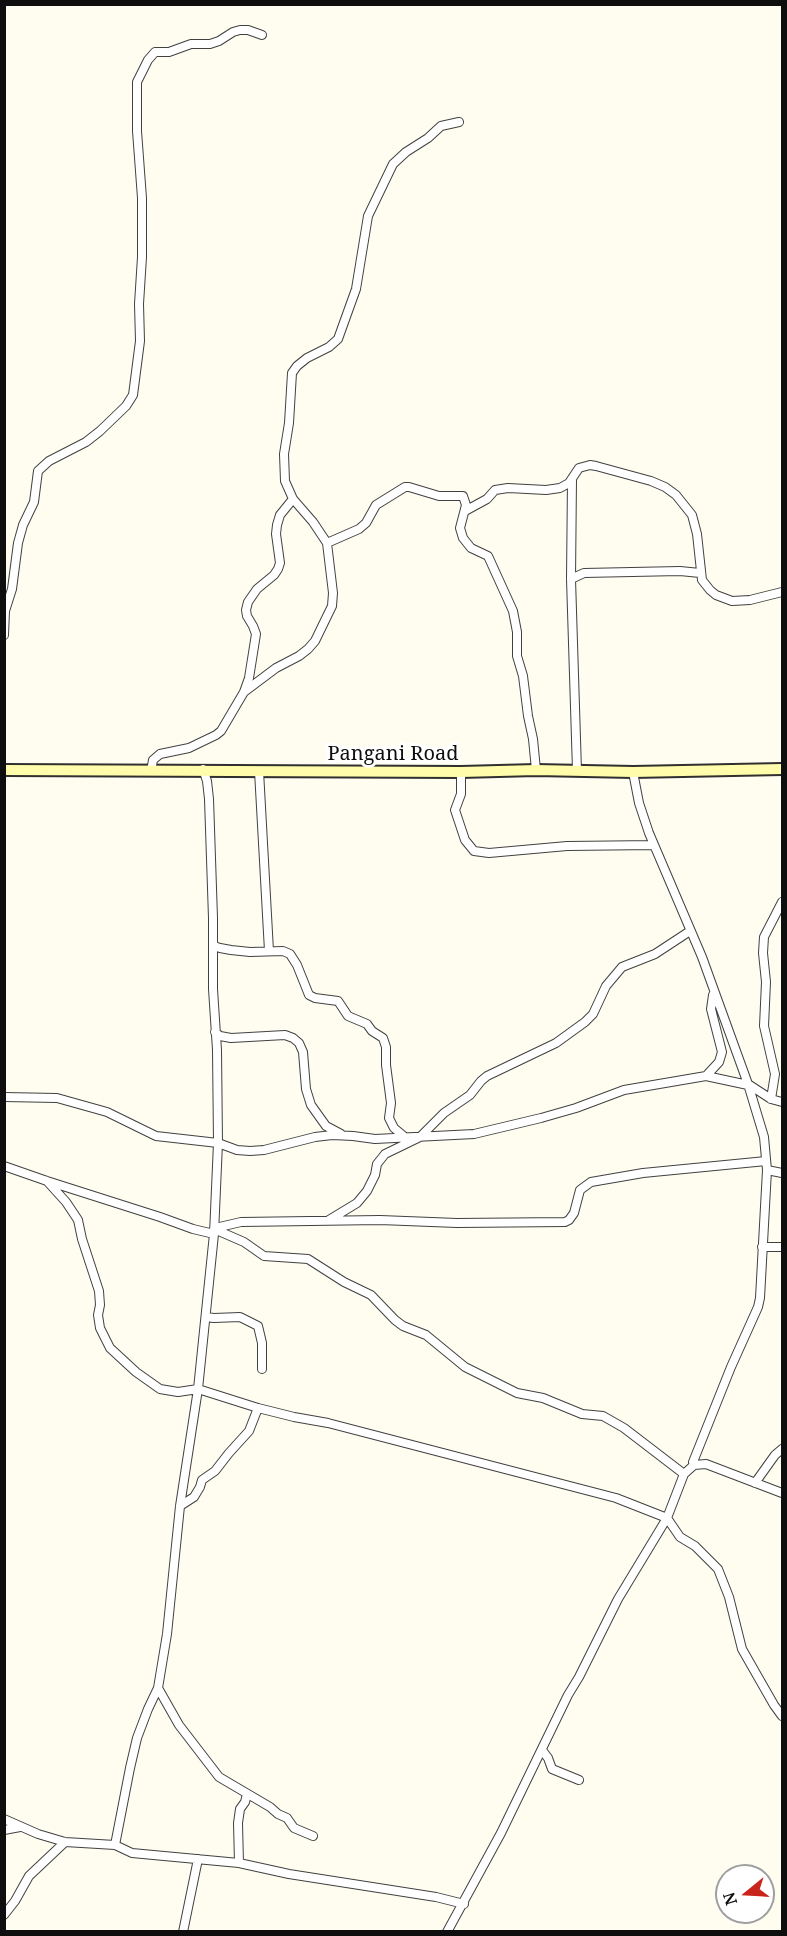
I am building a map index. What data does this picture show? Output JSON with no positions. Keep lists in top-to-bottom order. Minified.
{"streets":{"main road":["Pangani Road"]},"north":"left"}
